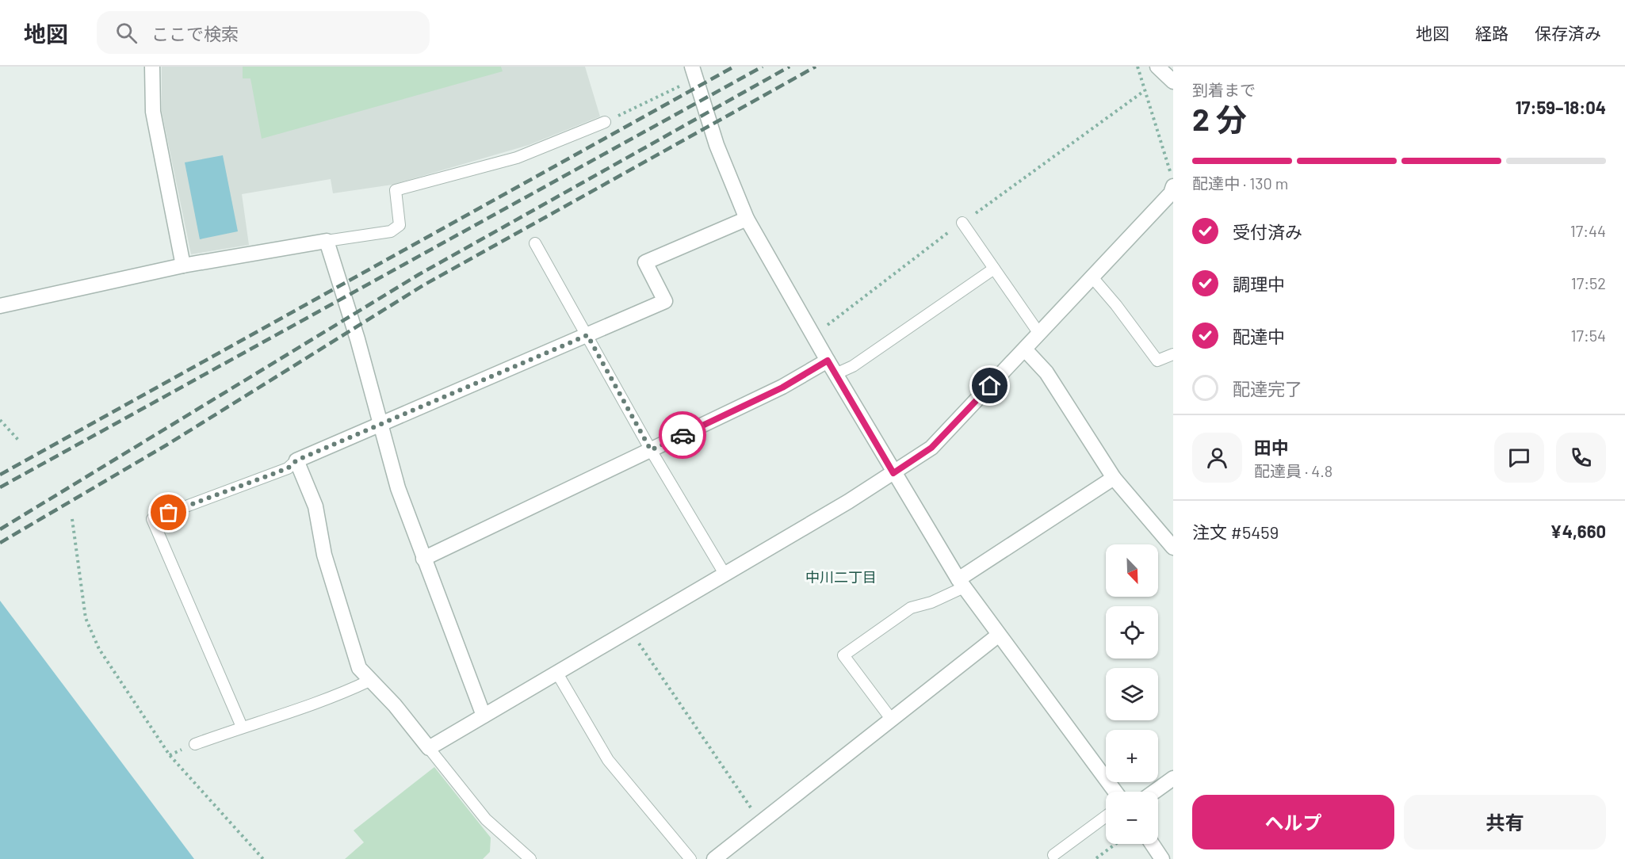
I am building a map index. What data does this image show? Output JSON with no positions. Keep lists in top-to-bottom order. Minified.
{"districts":["中川二丁目"],"north":"bottom right","page":{"header":"地図","search":"ここで検索","nav":["地図","経路","保存済み"],"heading":["2 分","到着まで","17:59–18:04"],"panel":["田中","配達員 · 4.8","注文 #5459","¥4,660"],"bar":"配達中 · 130 m","list":[["受付済み","17:44"],["調理中","17:52"],["配達中","17:54"],"配達完了"],"map_buttons":["+","−"],"buttons":["ヘルプ","共有"]}}
